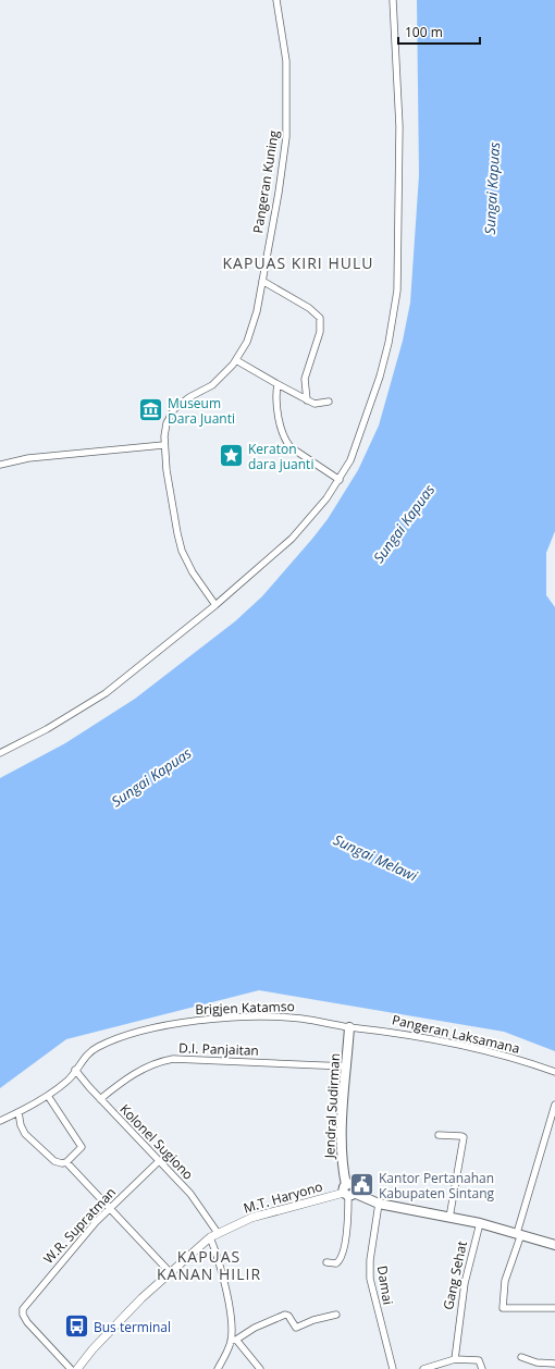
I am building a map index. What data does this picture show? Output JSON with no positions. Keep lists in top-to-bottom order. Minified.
{"streets":{"highway":["Jendral Sudirman"],"main road":["M.T. Haryono"],"street":["Pangeran Kuning","Brigjen Katamso","Pangeran Laksamana","D.I. Panjaitan","Kolonel Sugiono","W.R. Supratman","Gang Sehat","Damai"]},"crossings":[["Brigjen Katamso","Pangeran Laksamana"],["Brigjen Katamso","Jendral Sudirman"],["Brigjen Katamso","Kolonel Sugiono"],["Pangeran Laksamana","Jendral Sudirman"],["D.I. Panjaitan","Jendral Sudirman"],["D.I. Panjaitan","Kolonel Sugiono"],["Jendral Sudirman","M.T. Haryono"],["Kolonel Sugiono","M.T. Haryono"],["Kolonel Sugiono","W.R. Supratman"]],"districts":["KAPUAS KIRI HULU","KAPUAS KANAN HILIR"],"water":["Sungai Kapuas","Sungai Melawi"],"places":{"museum":["Museum Dara Juanti"],"place":["Keraton dara juanti"],"public building":["Kantor Pertanahan Kabupaten Sintang"],"bus stop":["Bus terminal"]},"scale_bar":"100 m"}
